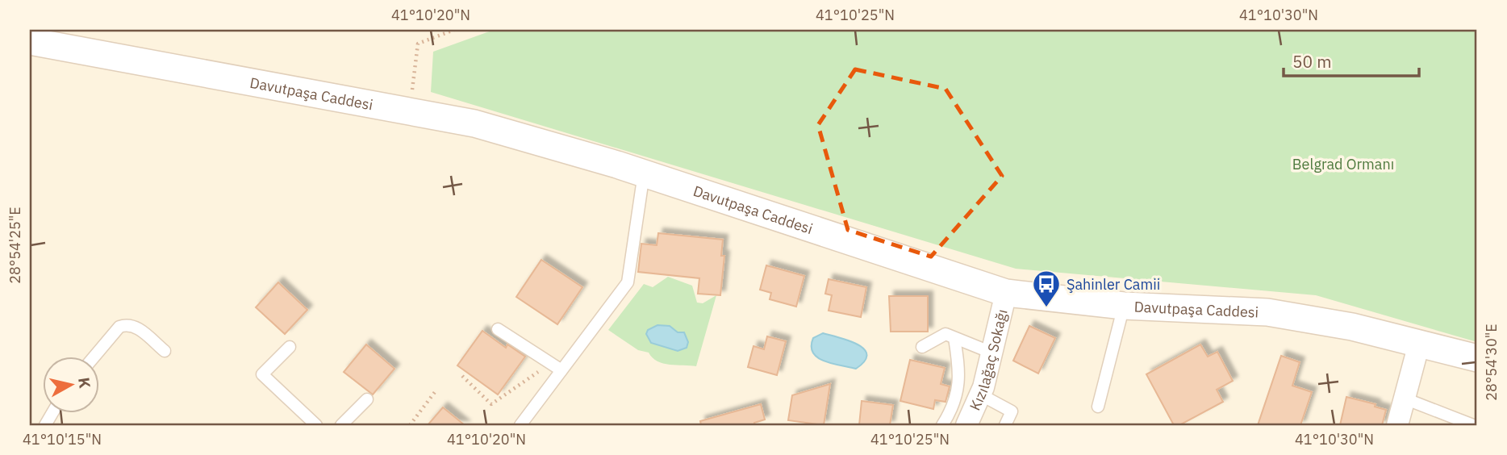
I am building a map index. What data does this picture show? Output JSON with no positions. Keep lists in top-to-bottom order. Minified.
{"streets":{"street":["Davutpaşa Caddesi","Kızılağaç Sokağı"]},"crossings":[["Davutpaşa Caddesi","Kızılağaç Sokağı"]],"parks":["Belgrad Ormanı"],"places":{"bus stop":["Şahinler Camii"]},"scale_bar":"50 m","north":"right","coordinates":["41°10'20\"N","41°10'25\"N","41°10'30\"N","28°54'25\"E","28°54'30\"E","41°10'15\"N"]}
